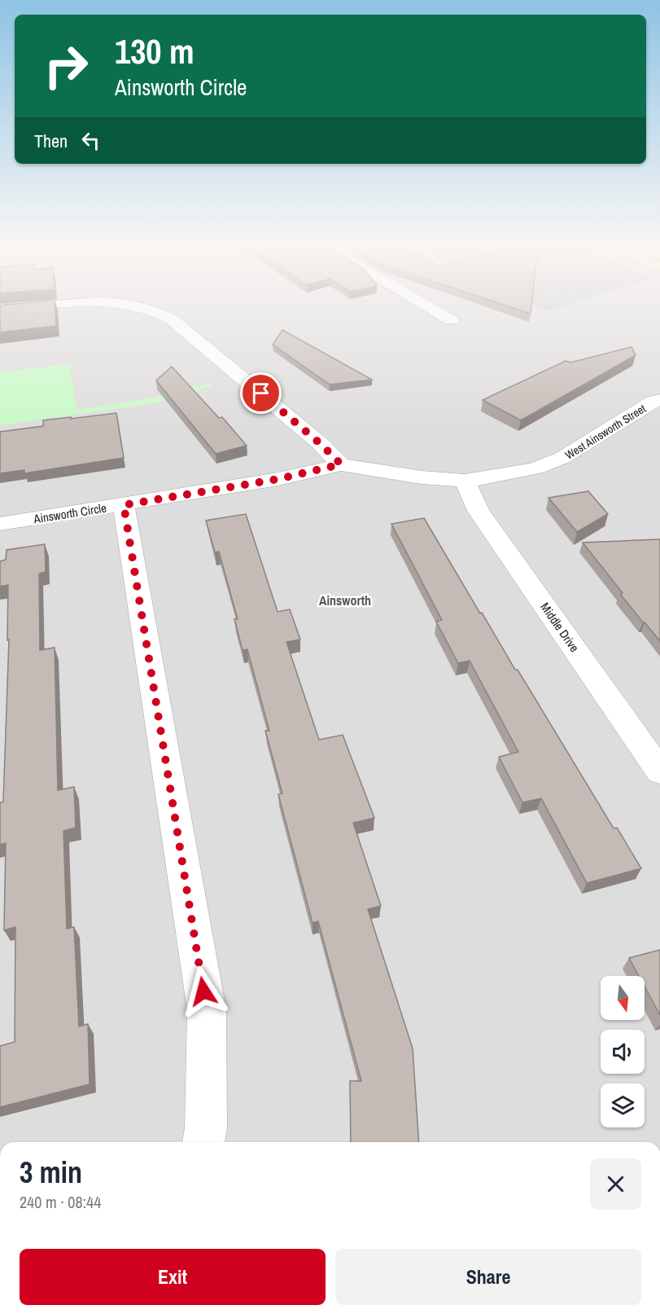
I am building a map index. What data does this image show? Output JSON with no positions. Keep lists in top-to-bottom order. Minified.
{"streets":{"street":["West Ainsworth Street","Ainsworth Circle","Middle Drive"]},"crossings":[["West Ainsworth Street","Ainsworth Circle"],["West Ainsworth Street","Middle Drive"],["Ainsworth Circle","Middle Drive"]],"districts":["Ainsworth"],"north":"bottom","page":{"turn":["130 m","Ainsworth Circle"],"then":"Then","heading":["3 min","240 m · 08:44"],"buttons":["Exit","Share"]}}
